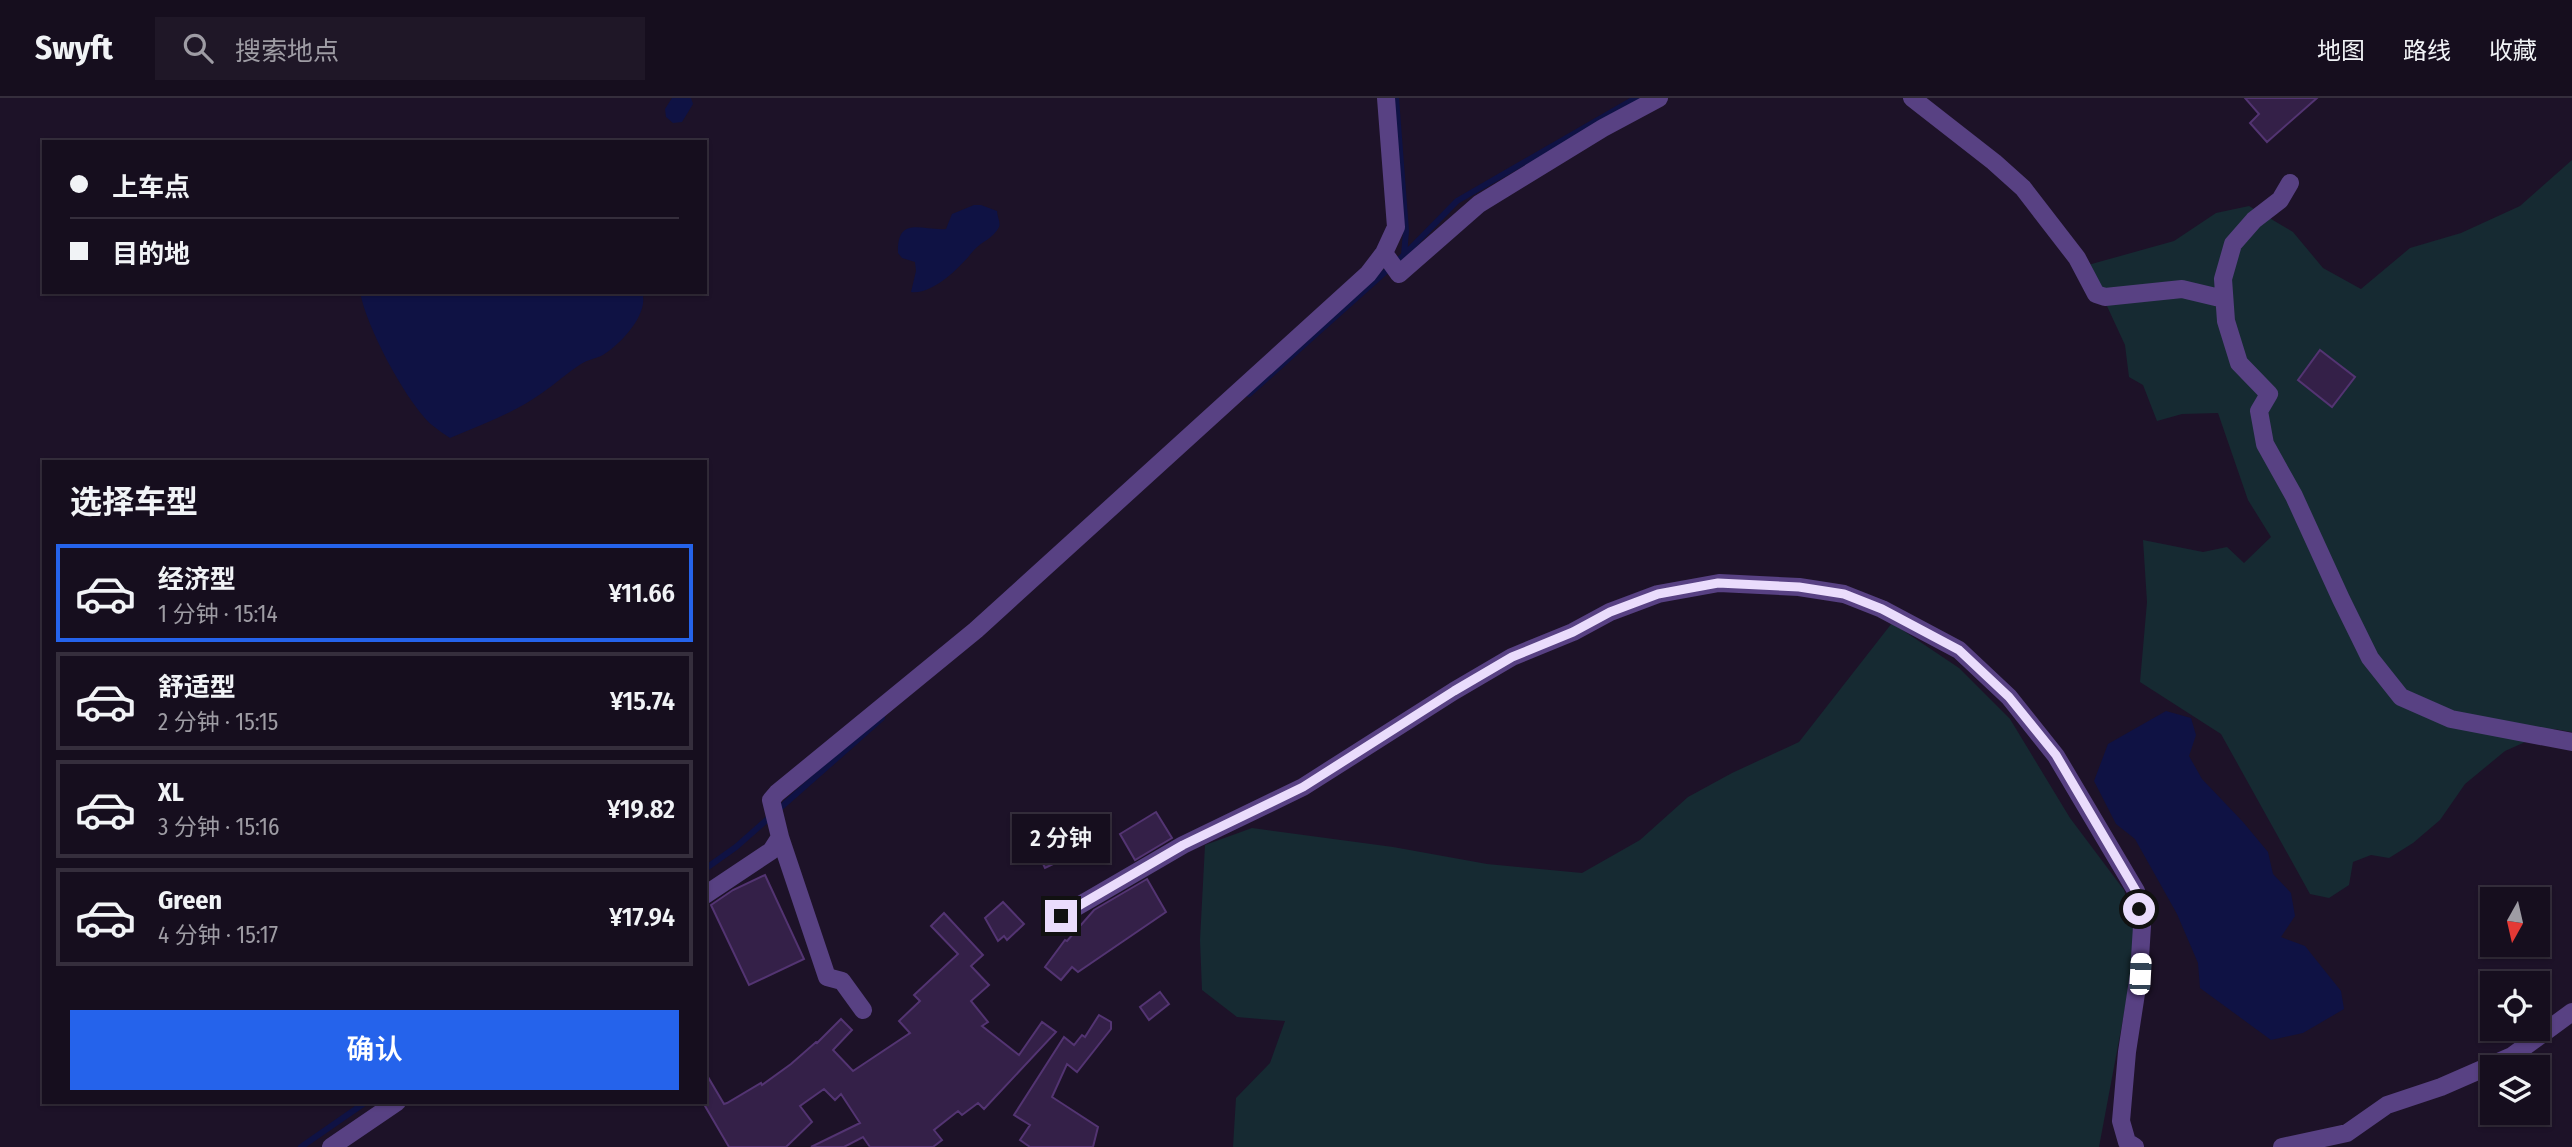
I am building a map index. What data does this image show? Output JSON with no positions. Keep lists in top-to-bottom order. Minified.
{"north":"bottom","page":{"header":"Swyft","search":"搜索地点","nav":["地图","路线","收藏"],"banner":["上车点","目的地"],"heading":"选择车型","list":[{"name":"经济型","note":"1 分钟 · 15:14","value":"¥11.66"},{"name":"舒适型","note":"2 分钟 · 15:15","value":"¥15.74"},{"name":"XL","note":"3 分钟 · 15:16","value":"¥19.82"},{"name":"Green","note":"4 分钟 · 15:17","value":"¥17.94"}],"bubble":"2 分钟","buttons":"确认"}}
